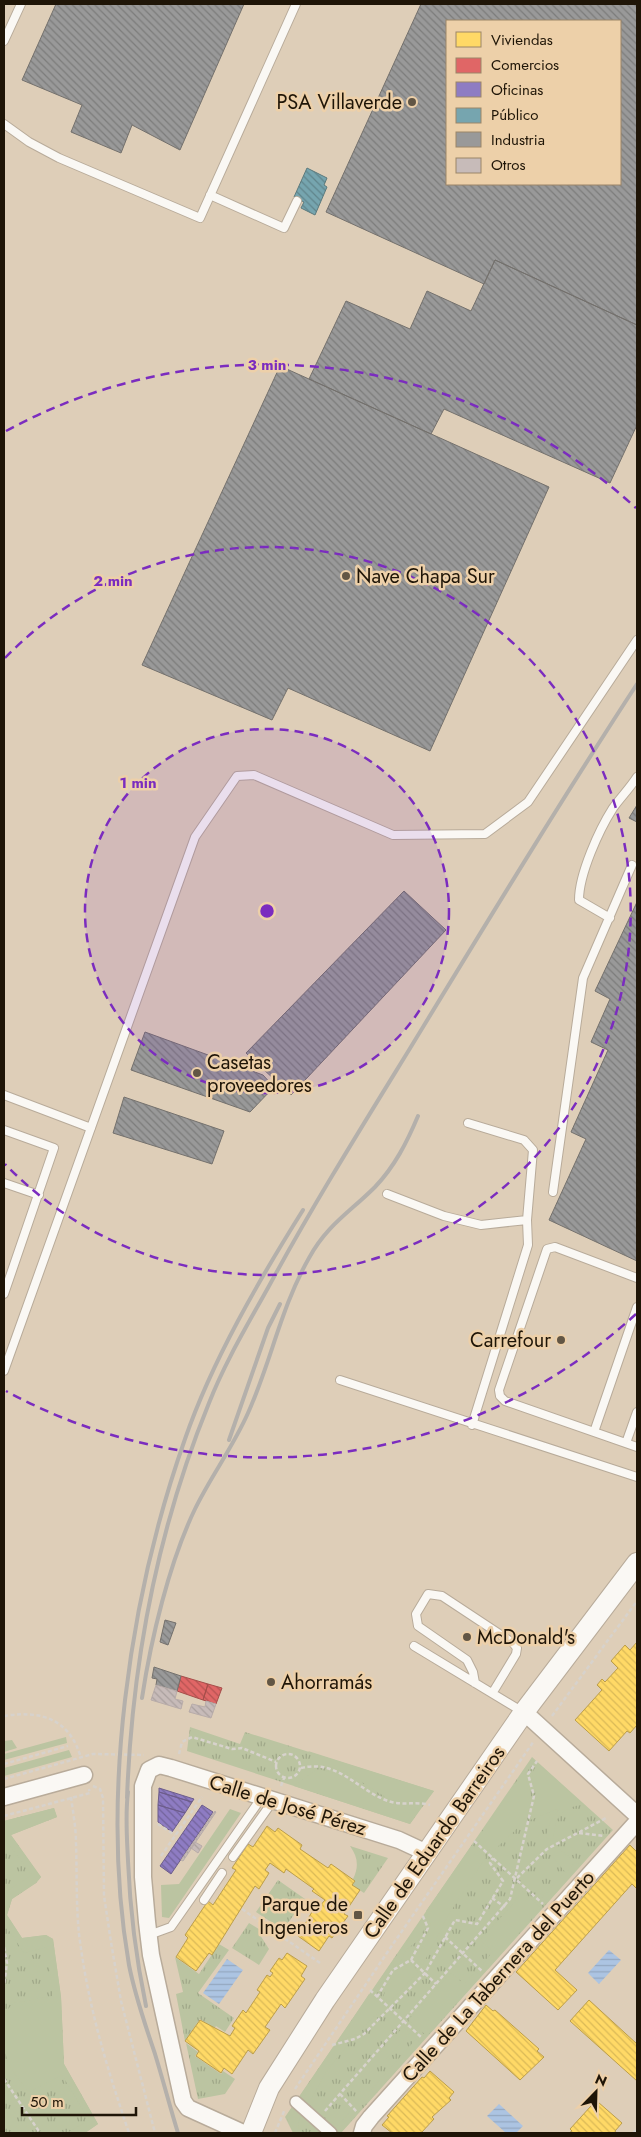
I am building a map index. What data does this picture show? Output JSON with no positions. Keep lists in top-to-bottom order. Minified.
{"streets":{"street":["Calle de José Pérez","Calle de Eduardo Barreiros","Calle de La Tabernera del Puerto"]},"crossings":[["Calle de José Pérez","Calle de Eduardo Barreiros"]],"places":{"other":["PSA Villaverde","Nave Chapa Sur","Casetas proveedores","Carrefour","McDonald's","Ahorramás"],"transit":["Parque de Ingenieros"]},"legend":["Viviendas","Comercios","Oficinas","Público","Industria","Otros"],"scale_bar":"50 m","north":"top right","rings":["3 min","2 min","1 min"]}
